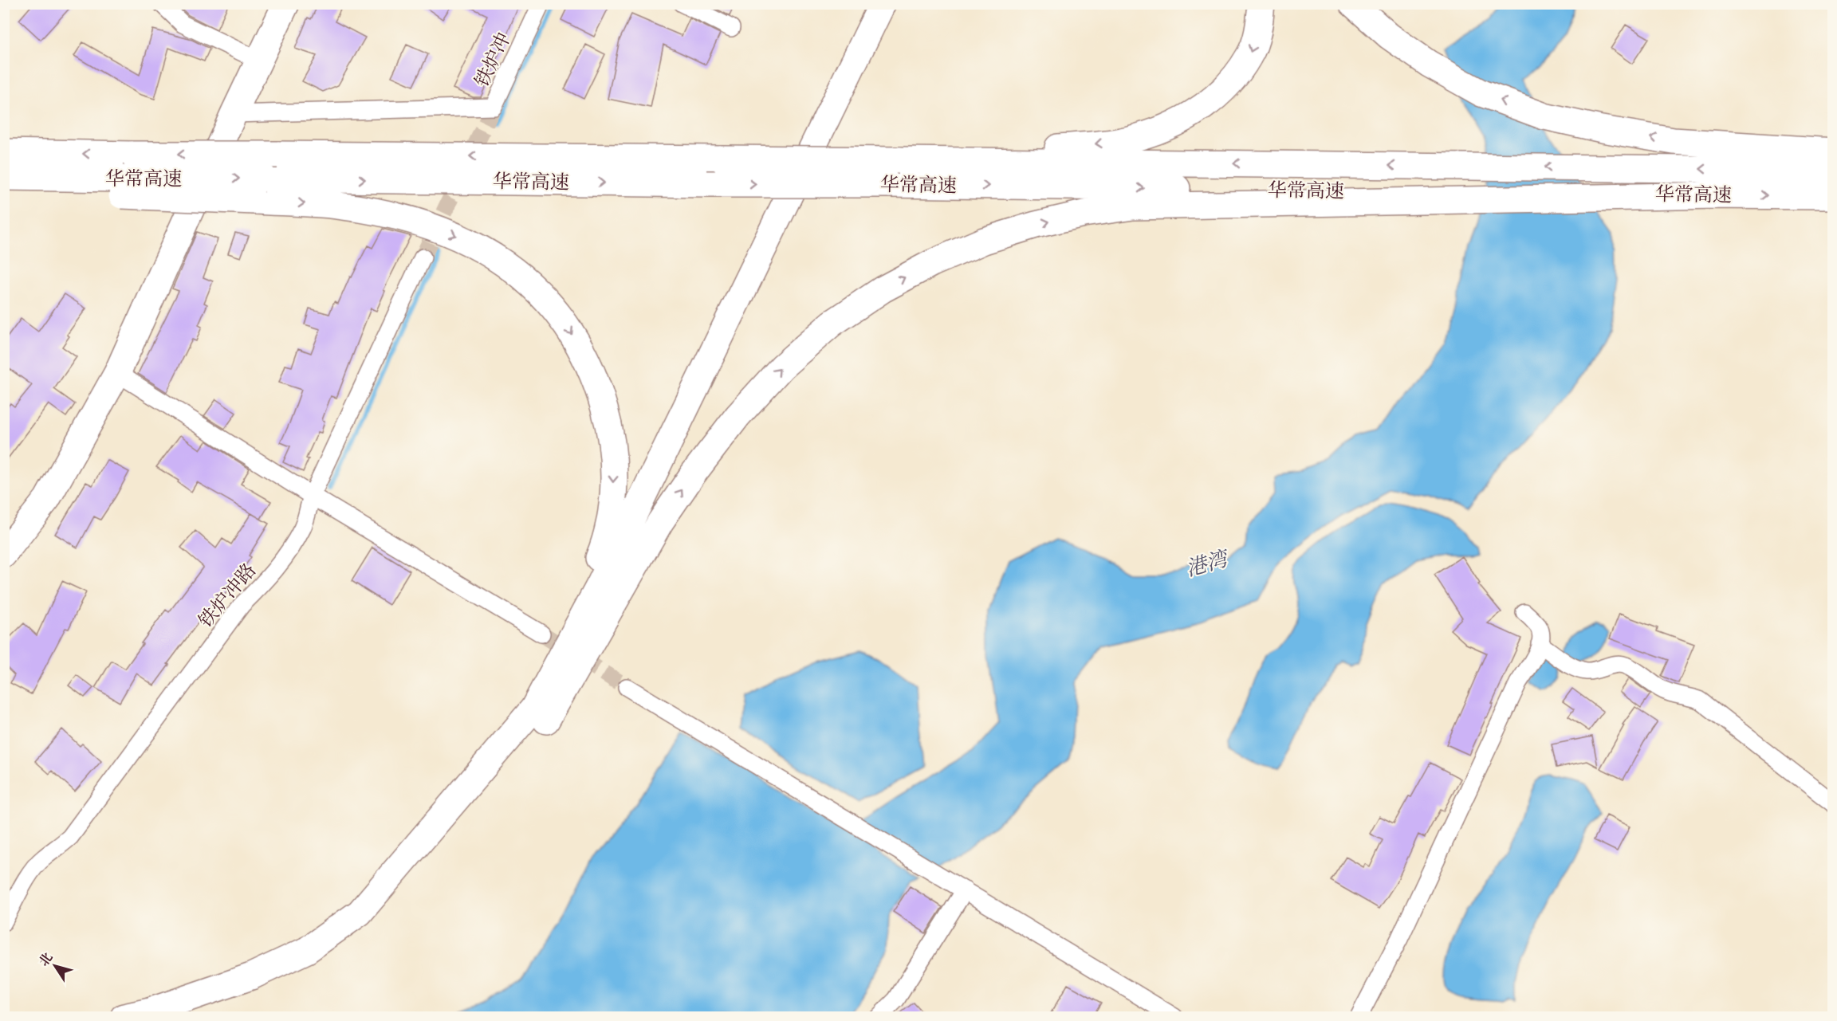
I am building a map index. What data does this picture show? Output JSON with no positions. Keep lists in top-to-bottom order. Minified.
{"streets":{"main road":["华常高速"],"street":["铁炉冲","铁炉冲路"]},"water":["港湾"],"north":"top left"}
